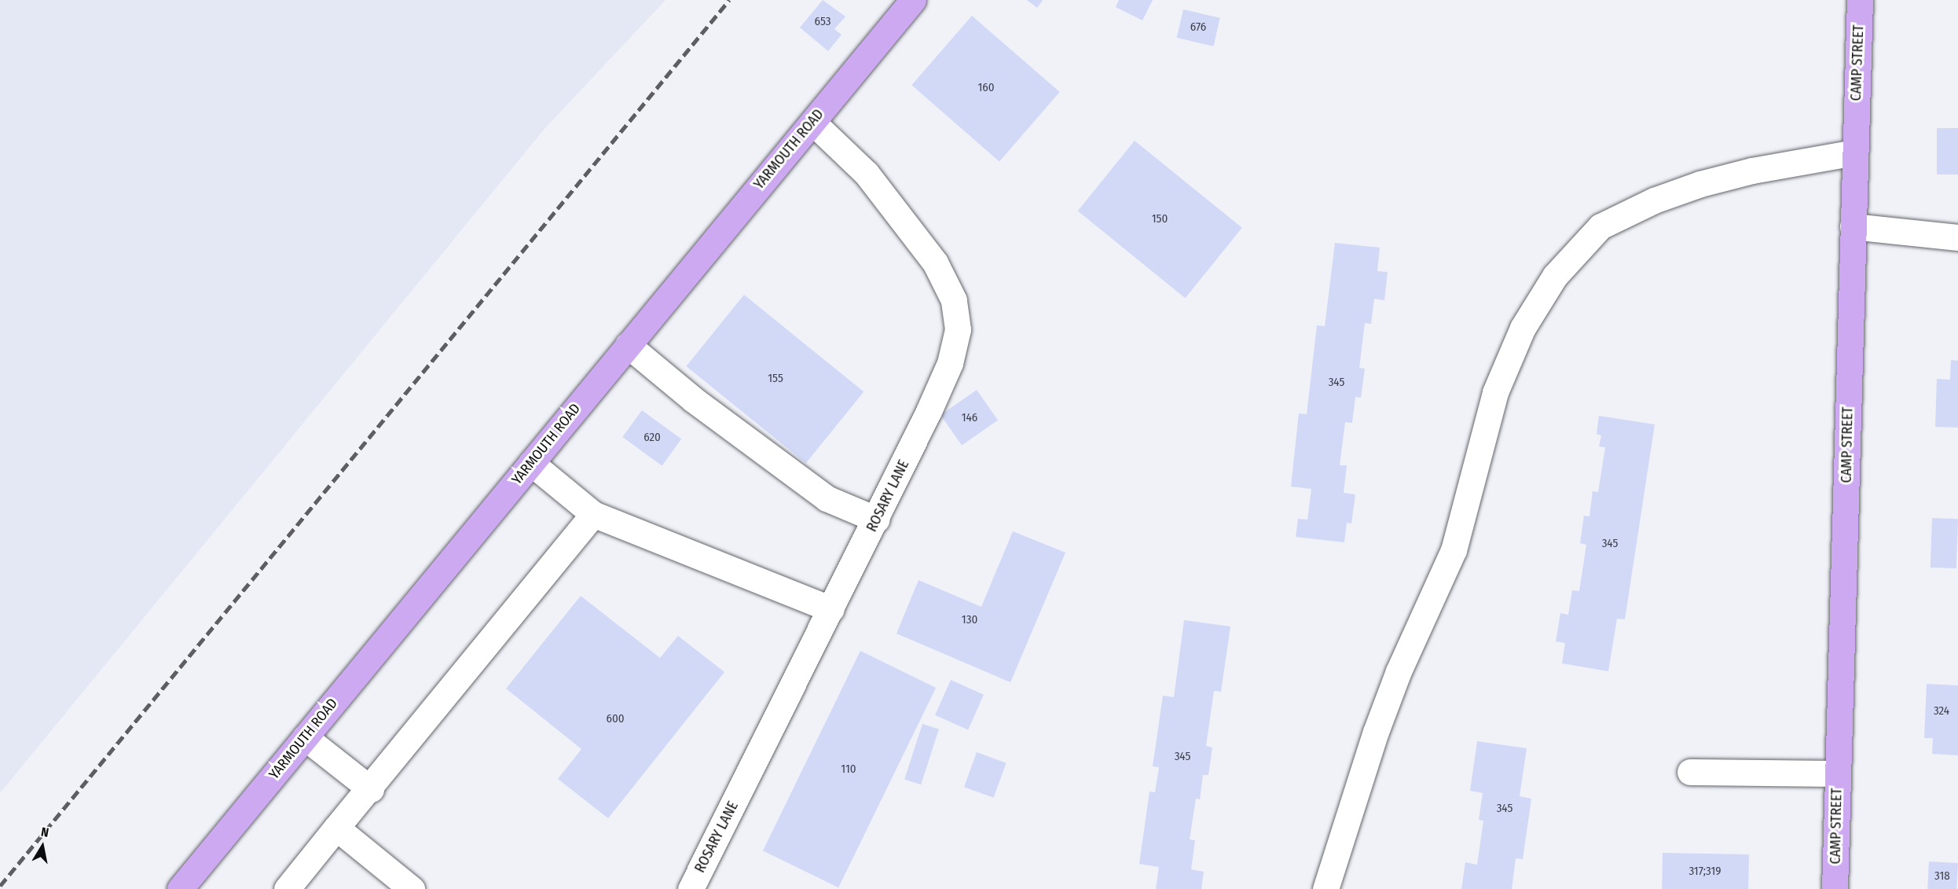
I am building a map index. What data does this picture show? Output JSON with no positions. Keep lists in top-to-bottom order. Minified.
{"streets":{"main road":["CAMP STREET","YARMOUTH ROAD"],"street":["ROSARY LANE"]},"crossings":[["YARMOUTH ROAD","ROSARY LANE"]],"house_numbers":["653","676","160","150","155","345","146","620","345","130","324","600","345","110","345","317;319","318"],"north":"top"}
